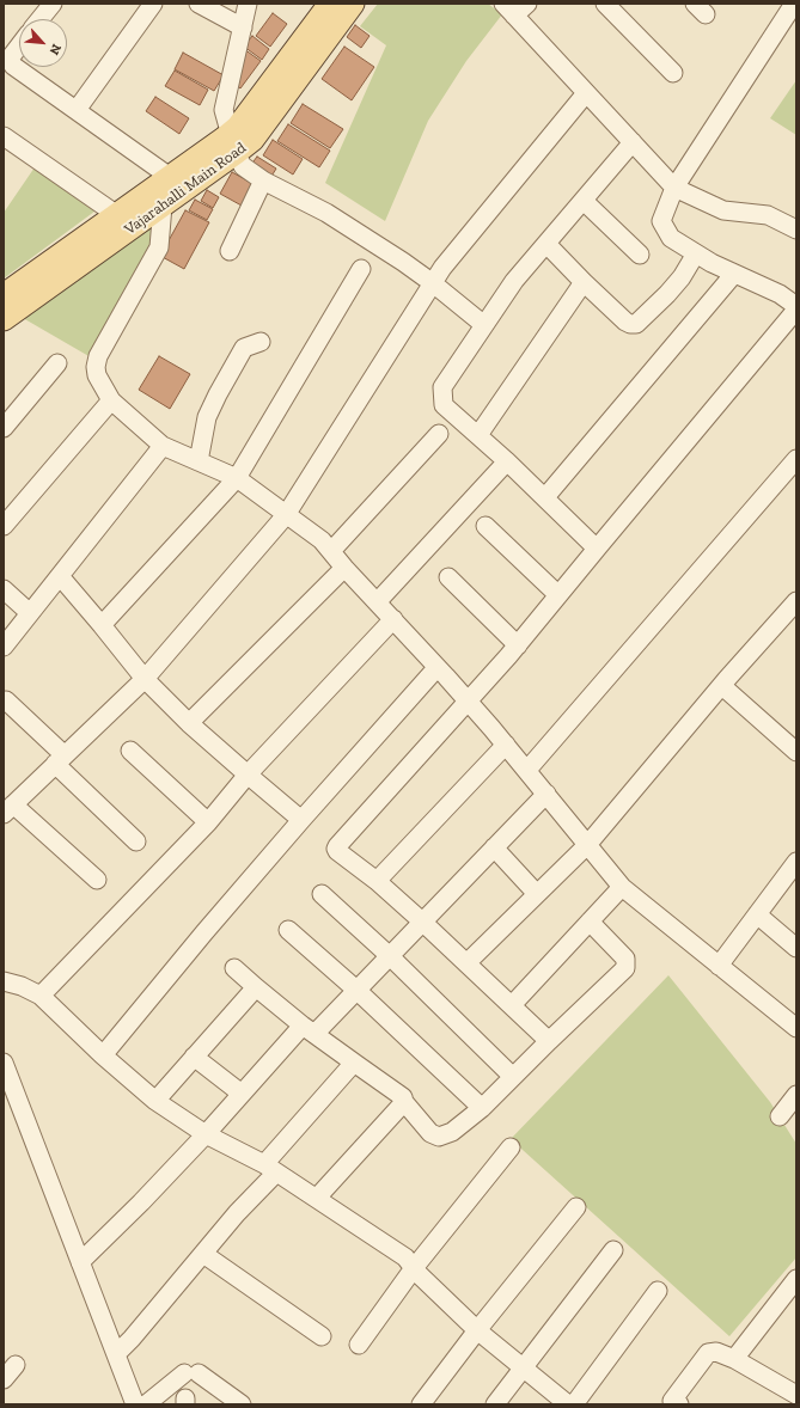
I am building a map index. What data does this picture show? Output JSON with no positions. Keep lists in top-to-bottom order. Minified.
{"streets":{"main road":["Vajarahalli Main Road"]},"north":"bottom right"}
